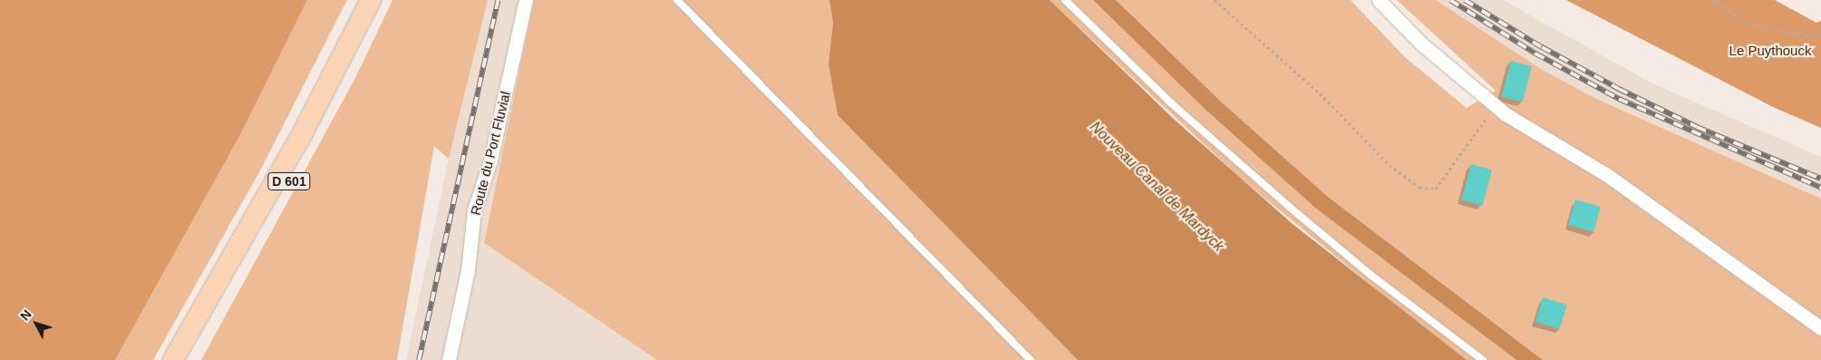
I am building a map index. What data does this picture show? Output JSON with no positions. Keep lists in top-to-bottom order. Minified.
{"streets":{"main road":["D 601"],"street":["Route du Port Fluvial"]},"water":["Nouveau Canal de Mardyck"],"parks":["Le Puythouck"],"north":"top left"}
